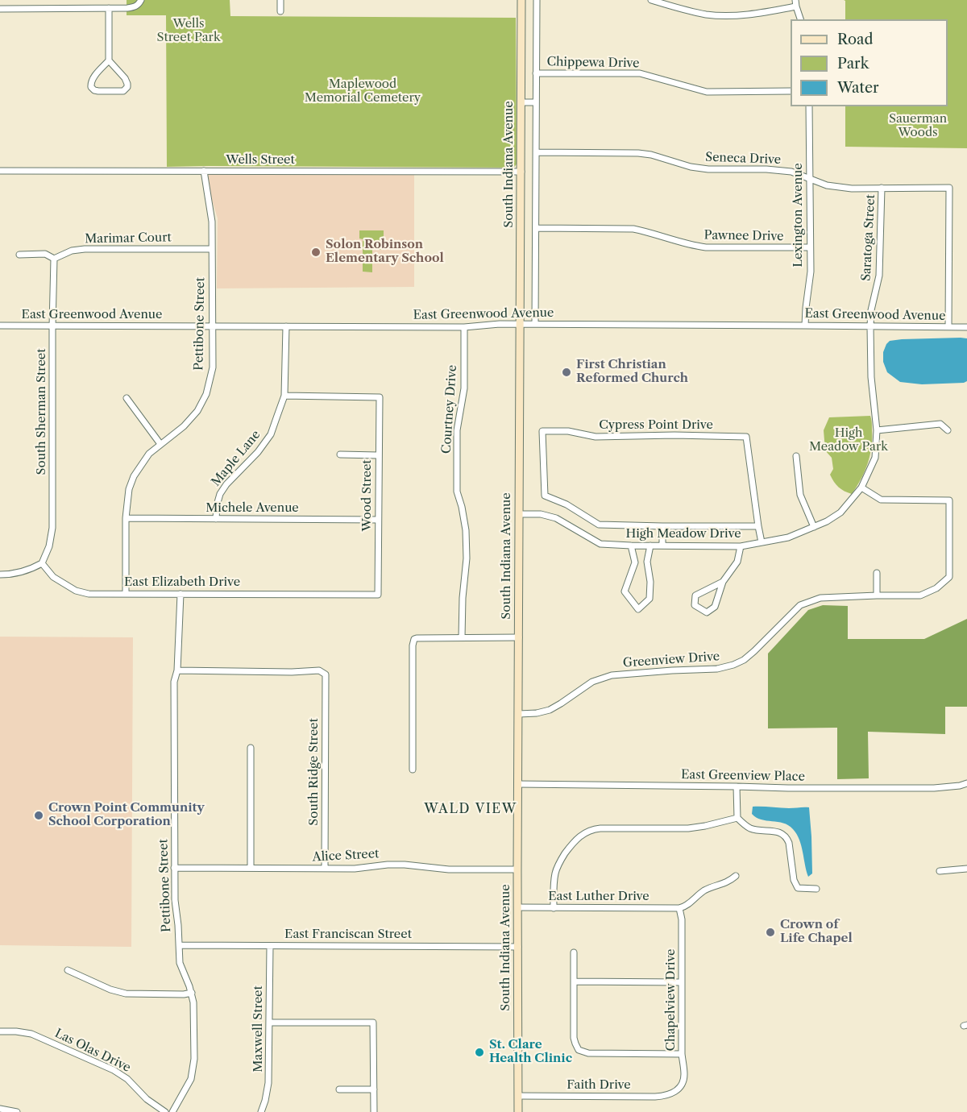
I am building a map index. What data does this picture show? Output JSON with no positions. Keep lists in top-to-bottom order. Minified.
{"streets":{"main road":["South Indiana Avenue"],"street":["Chippewa Drive","Seneca Drive","Wells Street","Lexington Avenue","Pawnee Drive","Saratoga Street","Marimar Court","East Greenwood Avenue","Pettibone Street","Courtney Drive","South Sherman Street","Cypress Point Drive","Maple Lane","Wood Street","Michele Avenue","High Meadow Drive","East Elizabeth Drive","Greenview Drive","South Ridge Street","East Greenview Place","Alice Street","East Luther Drive","East Franciscan Street","Chapelview Drive","Maxwell Street","Las Olas Drive","Faith Drive"]},"crossings":[["Seneca Drive","Lexington Avenue"],["Seneca Drive","Saratoga Street"],["Seneca Drive","East Greenwood Avenue"],["Wells Street","South Indiana Avenue"],["Wells Street","Pettibone Street"],["South Indiana Avenue","East Greenwood Avenue"],["South Indiana Avenue","High Meadow Drive"],["South Indiana Avenue","Greenview Drive"],["South Indiana Avenue","East Greenview Place"],["South Indiana Avenue","Alice Street"],["South Indiana Avenue","East Luther Drive"],["South Indiana Avenue","East Franciscan Street"],["South Indiana Avenue","Faith Drive"],["Lexington Avenue","Pawnee Drive"],["Lexington Avenue","East Greenwood Avenue"],["Saratoga Street","East Greenwood Avenue"],["Saratoga Street","High Meadow Drive"],["Saratoga Street","Greenview Drive"],["Marimar Court","Pettibone Street"],["Marimar Court","South Sherman Street"],["East Greenwood Avenue","Pettibone Street"],["East Greenwood Avenue","Courtney Drive"],["East Greenwood Avenue","South Sherman Street"],["East Greenwood Avenue","Maple Lane"],["Pettibone Street","Michele Avenue"],["Pettibone Street","East Elizabeth Drive"],["Pettibone Street","South Ridge Street"],["Pettibone Street","Alice Street"],["Pettibone Street","East Franciscan Street"],["South Sherman Street","East Elizabeth Drive"],["Maple Lane","Wood Street"],["Maple Lane","Michele Avenue"],["Wood Street","Michele Avenue"],["Wood Street","East Elizabeth Drive"],["High Meadow Drive","Greenview Drive"],["South Ridge Street","Alice Street"],["East Luther Drive","Chapelview Drive"],["East Franciscan Street","Maxwell Street"],["Chapelview Drive","Faith Drive"]],"districts":["WALD VIEW"],"parks":["Wells Street Park","Maplewood Memorial Cemetery","Sauerman Woods","High Meadow Park"],"places":["Solon Robinson Elementary School","First Christian Reformed Church","Crown Point Community School Corporation","Crown of Life Chapel","St. Clare Health Clinic"],"legend":["Road","Park","Water"]}
